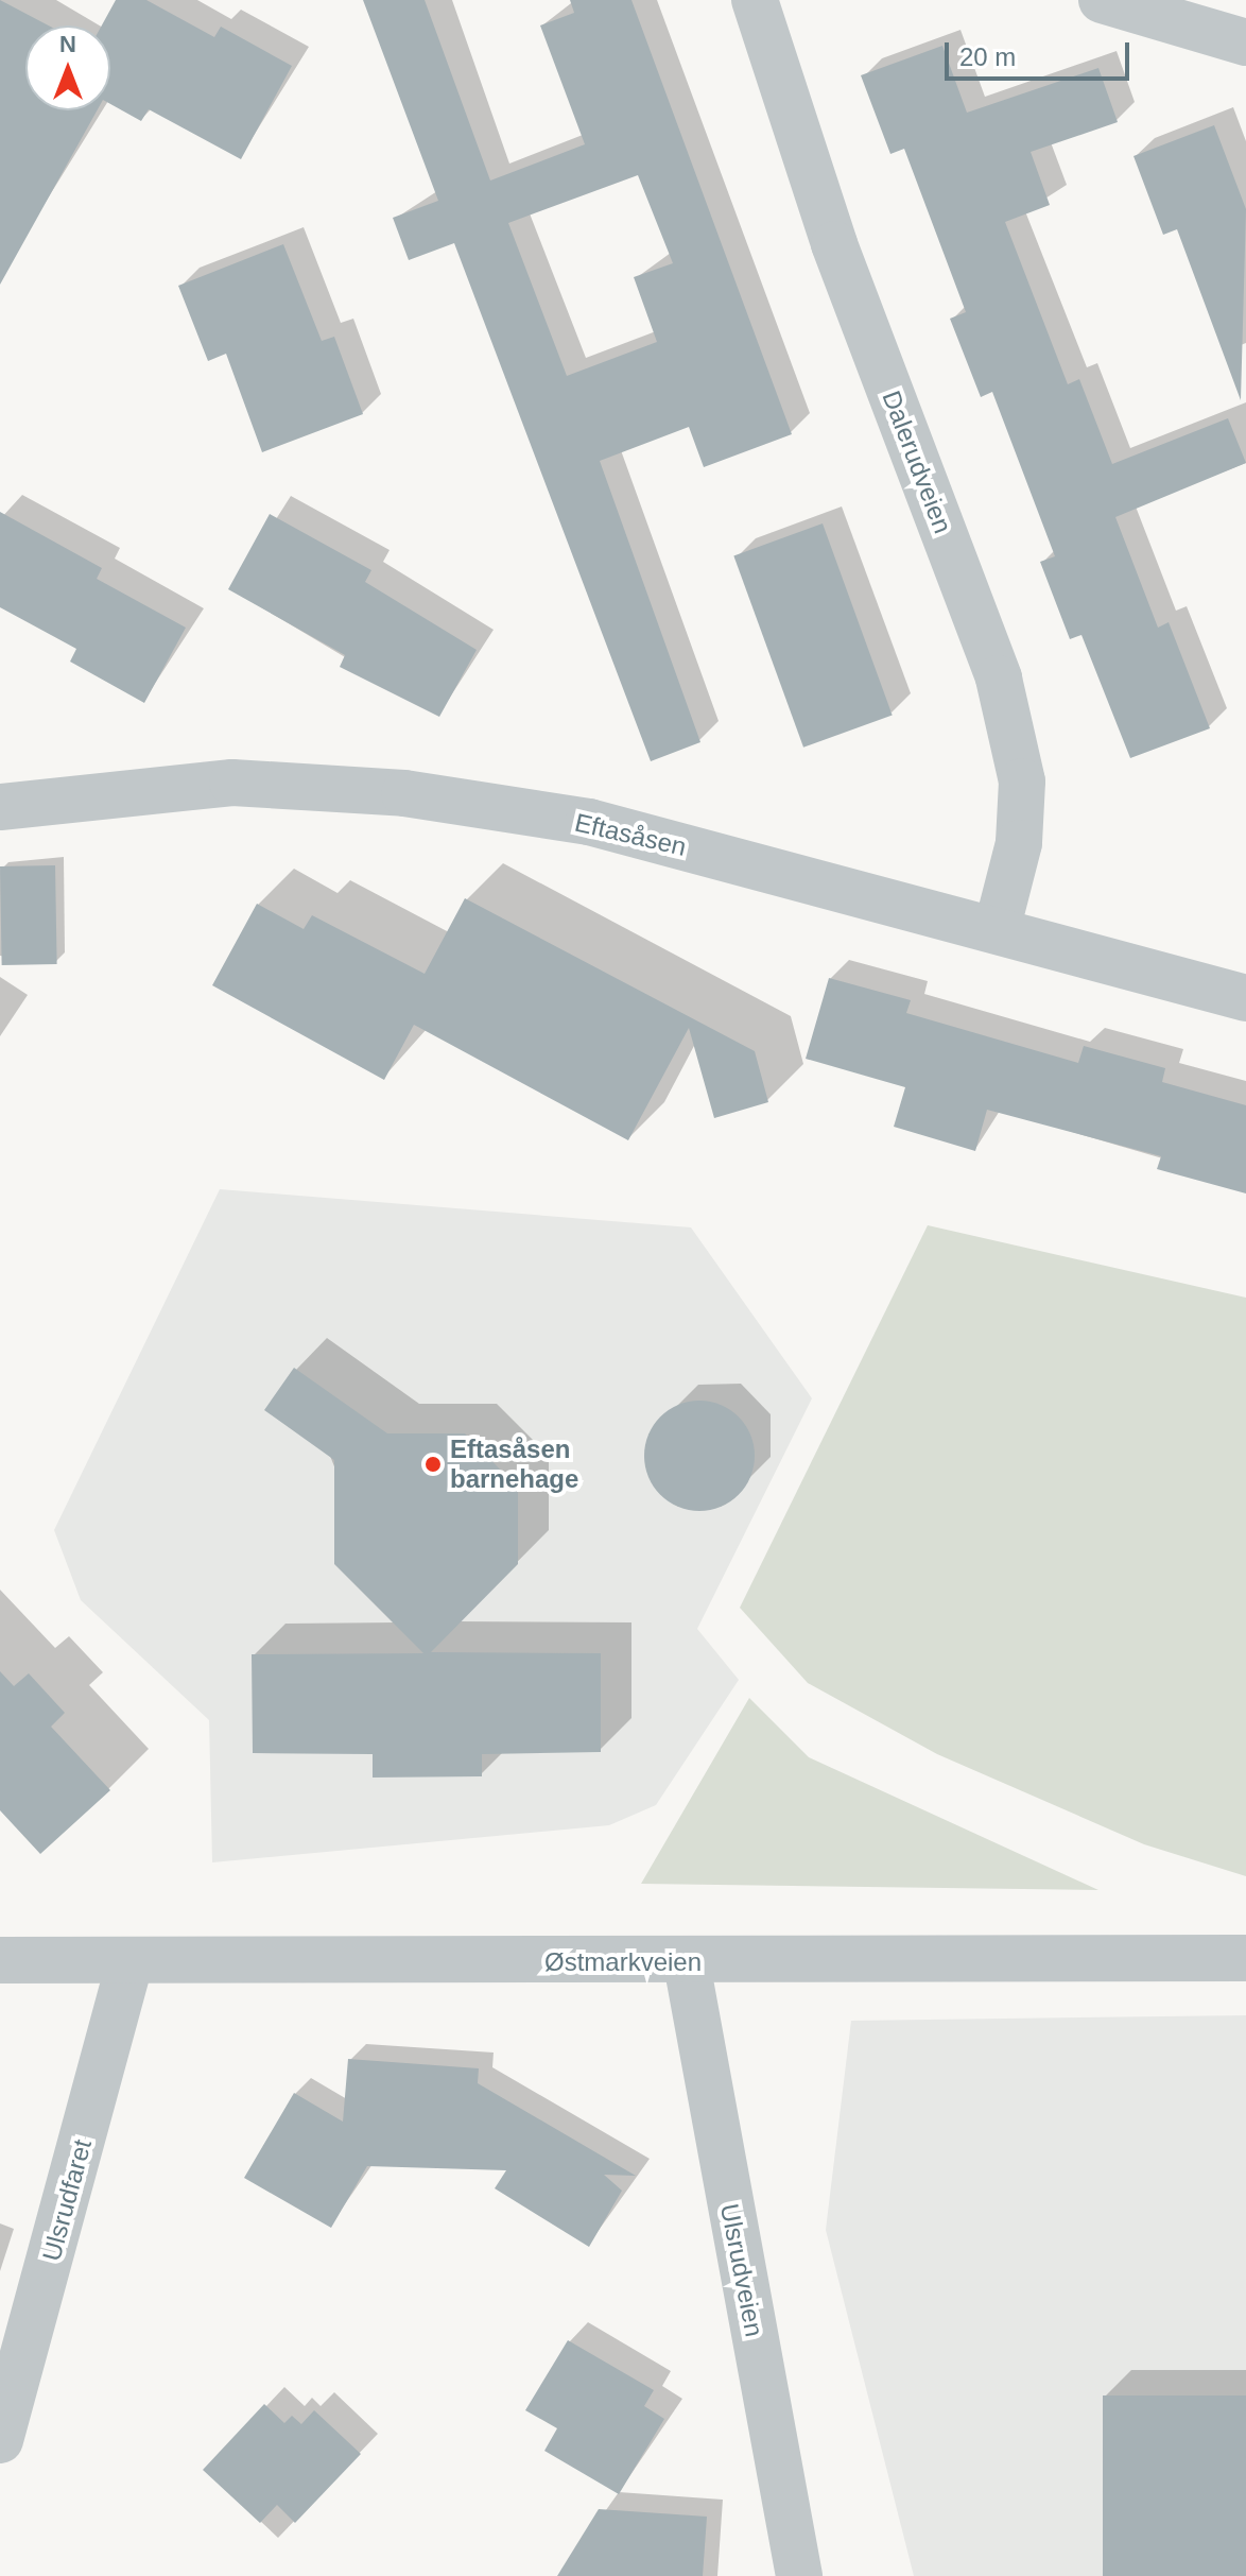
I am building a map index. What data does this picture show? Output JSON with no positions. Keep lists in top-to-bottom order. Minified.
{"streets":{"street":["Dalerudveien","Eftasåsen","Østmarkveien","Ulsrudfaret","Ulsrudveien"]},"crossings":[["Dalerudveien","Eftasåsen"],["Østmarkveien","Ulsrudfaret"],["Østmarkveien","Ulsrudveien"]],"places":["Eftasåsen barnehage"],"scale_bar":"20 m","north":"top"}
